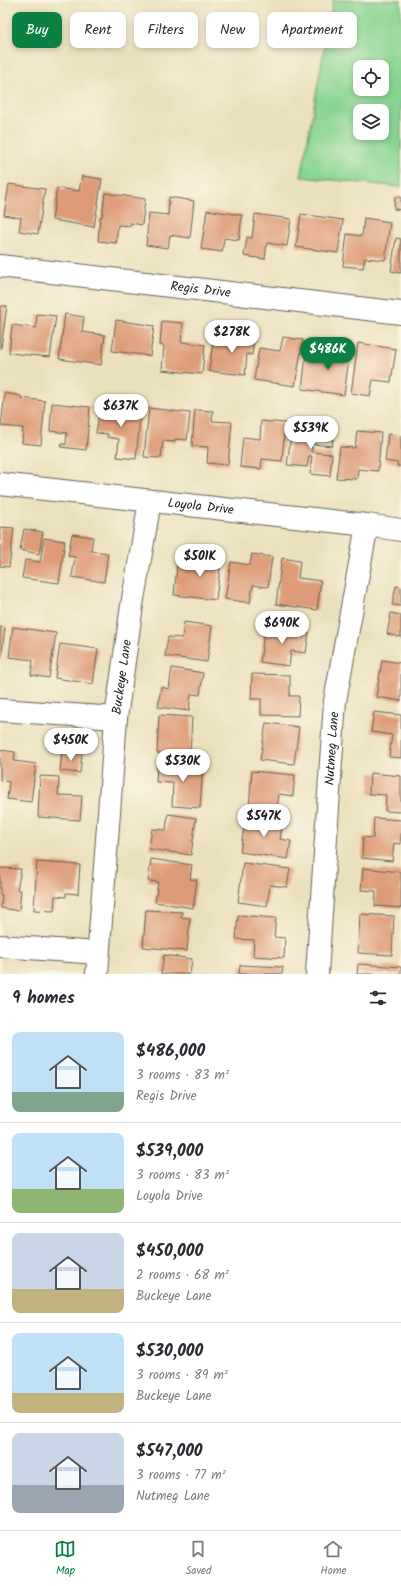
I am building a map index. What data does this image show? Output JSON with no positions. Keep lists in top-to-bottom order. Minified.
{"streets":{"street":["Regis Drive","Loyola Drive","Buckeye Lane","Nutmeg Lane"]},"crossings":[["Loyola Drive","Buckeye Lane"],["Loyola Drive","Nutmeg Lane"]],"page":{"chip":["Buy","Rent","Filters","New","Apartment"],"price":["$278K","$486K","$637K","$539K","$501K","$690K","$450K","$530K","$547K"],"heading":"9 homes","list":[{"name":"$486,000","note":"3 rooms · 83 m² · Regis Drive"},{"name":"$539,000","note":"3 rooms · 83 m² · Loyola Drive"},{"name":"$450,000","note":"2 rooms · 68 m² · Buckeye Lane"},{"name":"$530,000","note":"3 rooms · 89 m² · Buckeye Lane"},{"name":"$547,000","note":"3 rooms · 77 m² · Nutmeg Lane"}],"tabs":["Map","Saved","Home"]}}
